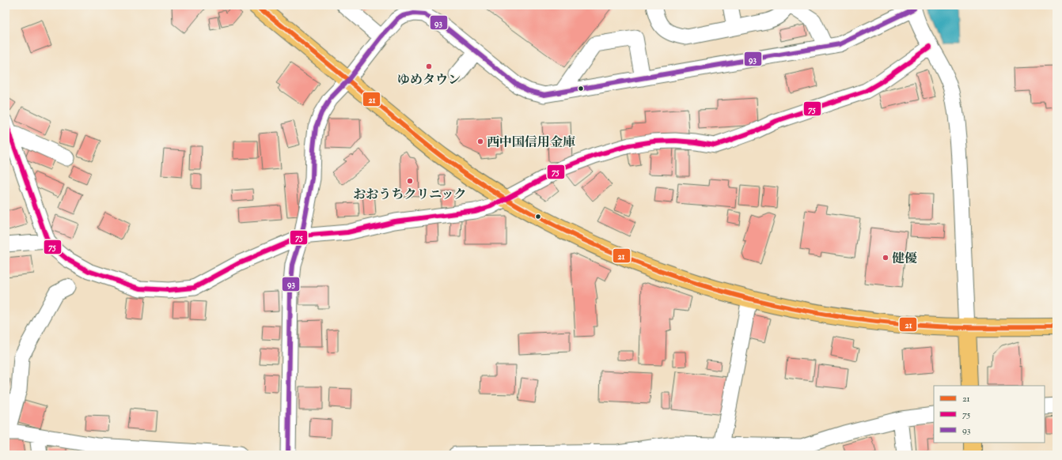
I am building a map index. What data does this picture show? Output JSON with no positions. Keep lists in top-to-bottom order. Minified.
{"places":["ゆめタウン","西中国信用金庫","おおうちクリニック","健優"],"lines":["transit line 21","transit line 93","transit line 75"],"legend":["21","75","93"]}
